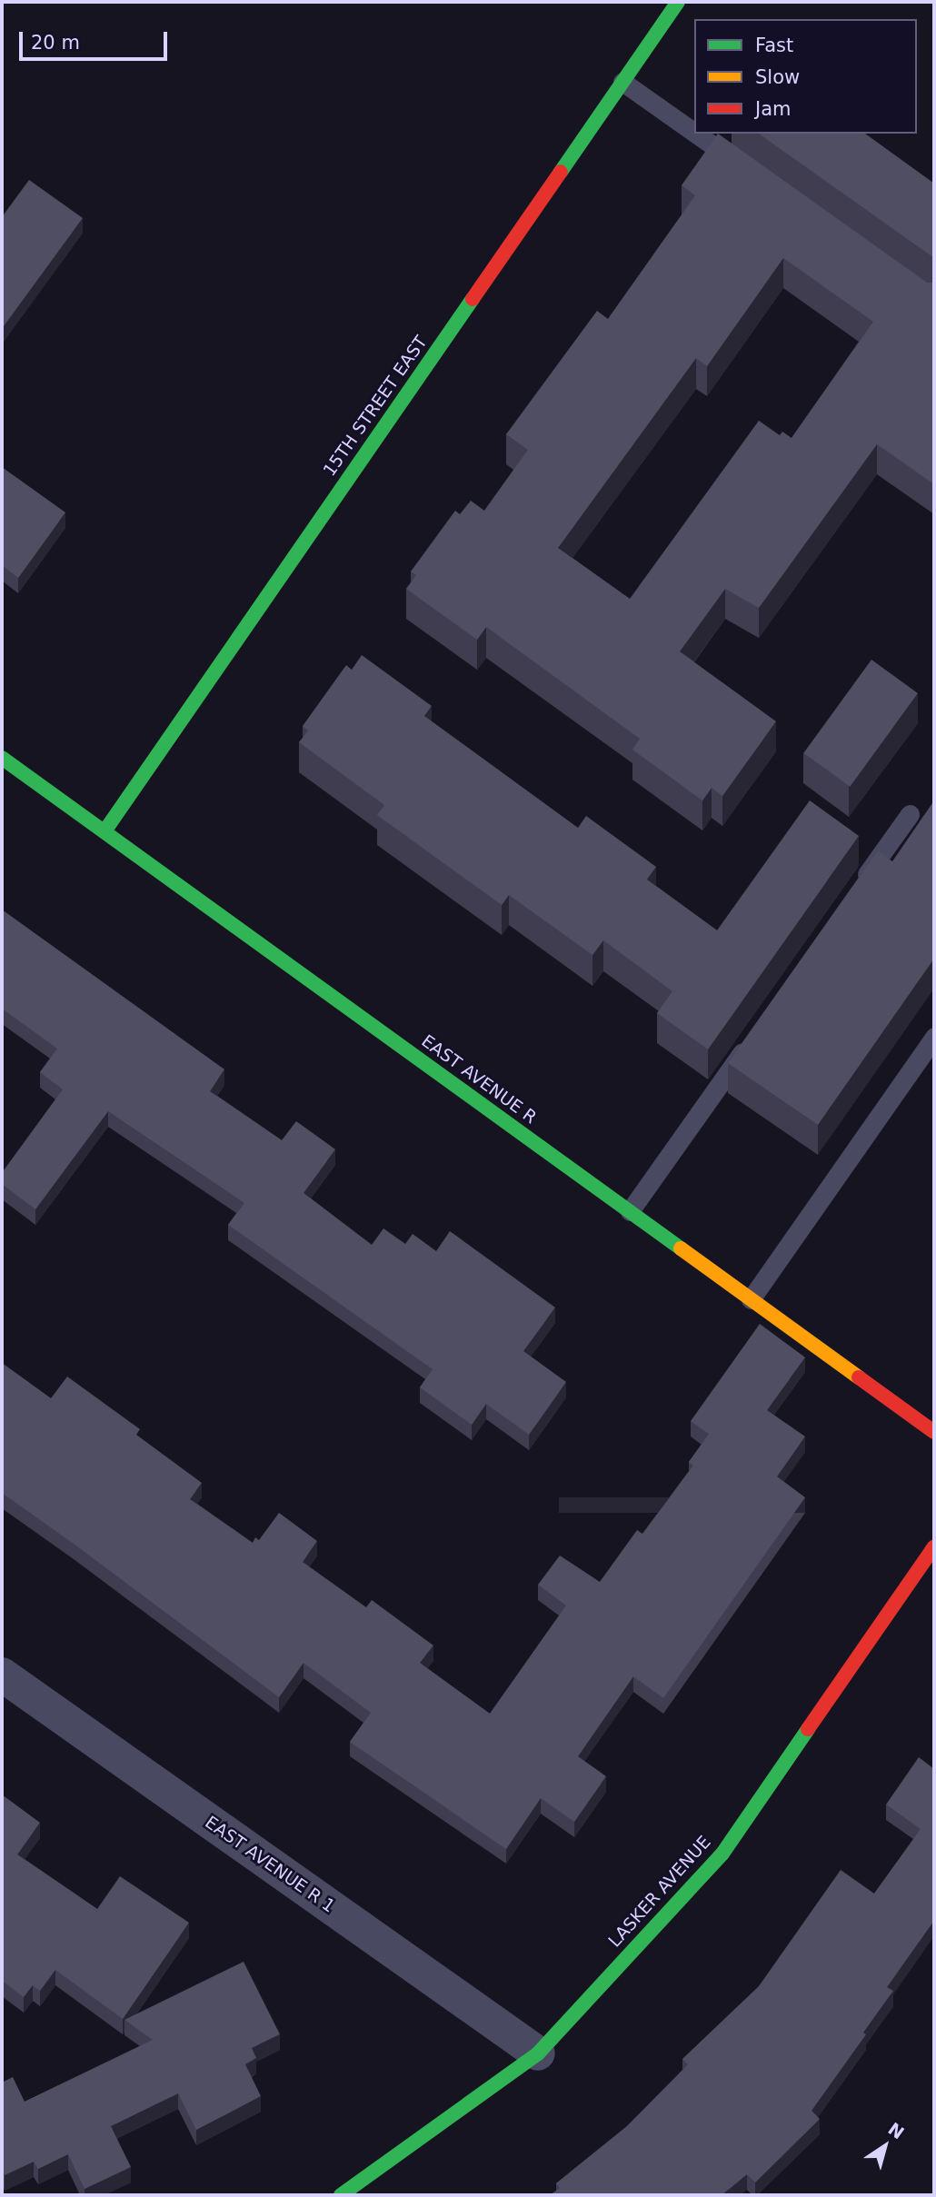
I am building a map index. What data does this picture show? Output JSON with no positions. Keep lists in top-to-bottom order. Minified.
{"streets":{"street":["15TH STREET EAST","EAST AVENUE R","EAST AVENUE R 1","LASKER AVENUE"]},"crossings":[["15TH STREET EAST","EAST AVENUE R"],["EAST AVENUE R 1","LASKER AVENUE"]],"legend":["Fast","Slow","Jam"],"scale_bar":"20 m","north":"top right"}
